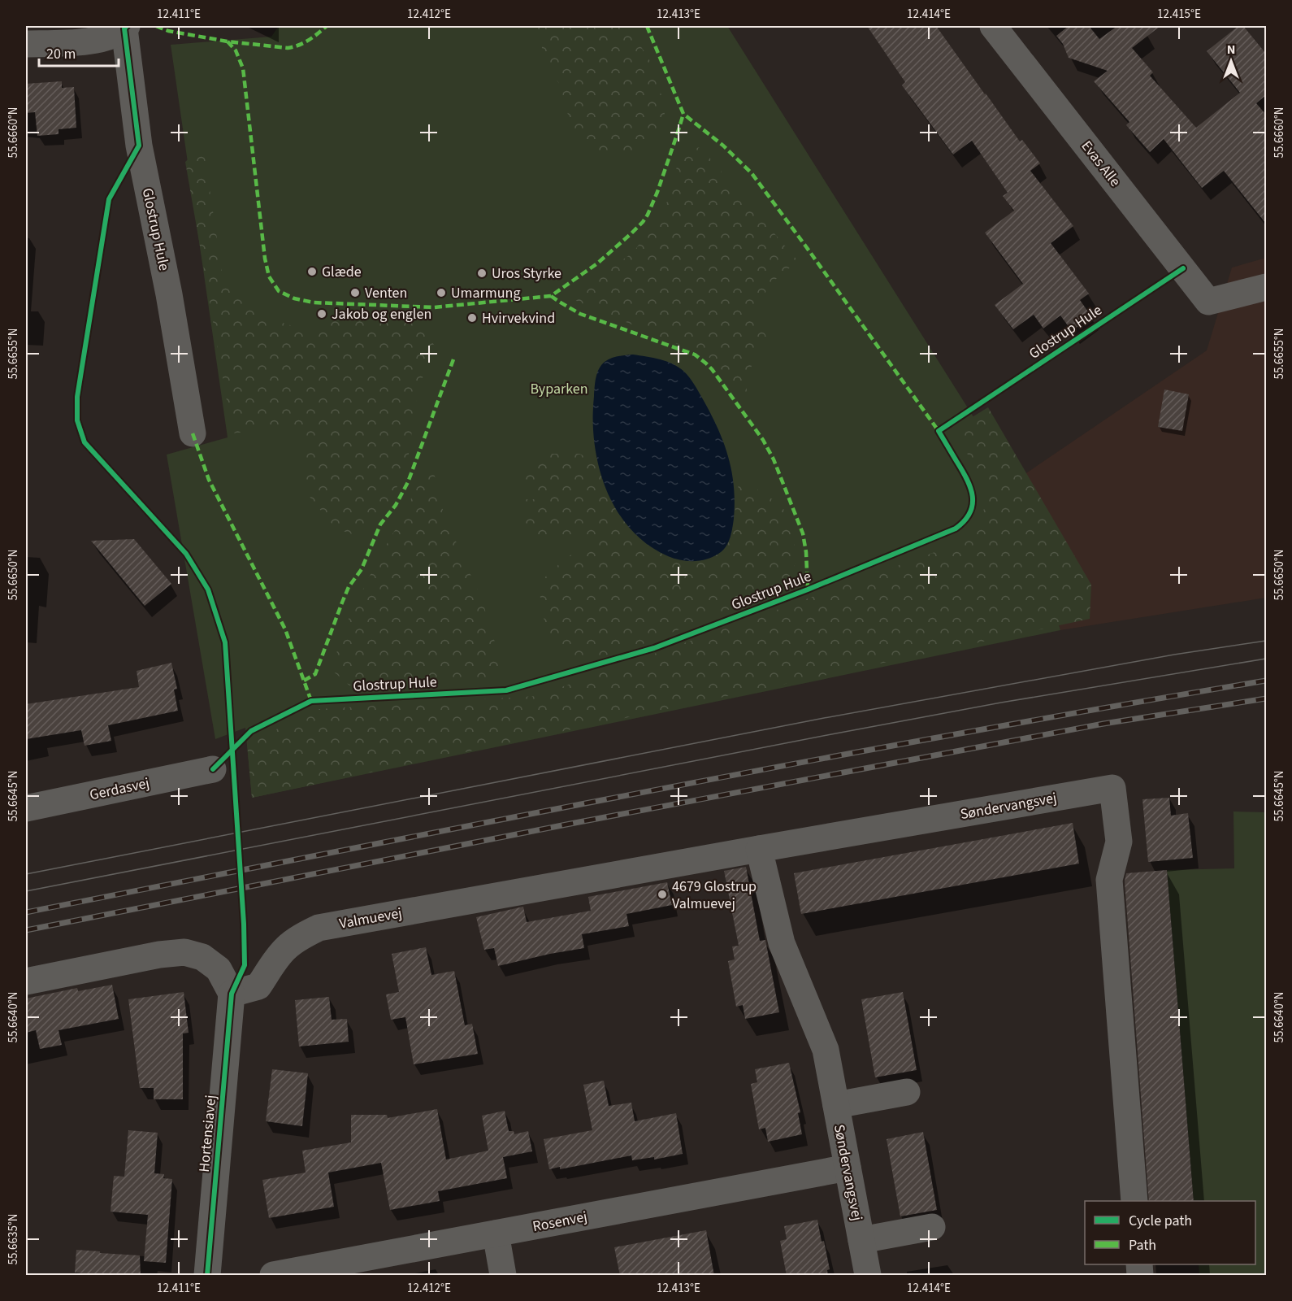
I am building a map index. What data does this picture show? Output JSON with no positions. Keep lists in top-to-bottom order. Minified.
{"streets":{"street":["Evas Alle","Glostrup Hule","Gerdasvej","Søndervangsvej","Valmuevej","Hortensiavej","Rosenvej"]},"crossings":[["Søndervangsvej","Valmuevej"],["Søndervangsvej","Rosenvej"],["Valmuevej","Hortensiavej"]],"parks":["Byparken"],"places":["Glæde","Uros Styrke","Venten","Umarmung","Jakob og englen","Hvirvekvind","4679 Glostrup Valmuevej"],"legend":["Cycle path","Path"],"scale_bar":"20 m","north":"top","coordinates":["12.411°E","12.412°E","12.413°E","12.414°E","12.415°E","55.6660°N","55.6655°N","55.6650°N","55.6645°N","55.6640°N","55.6635°N"]}
